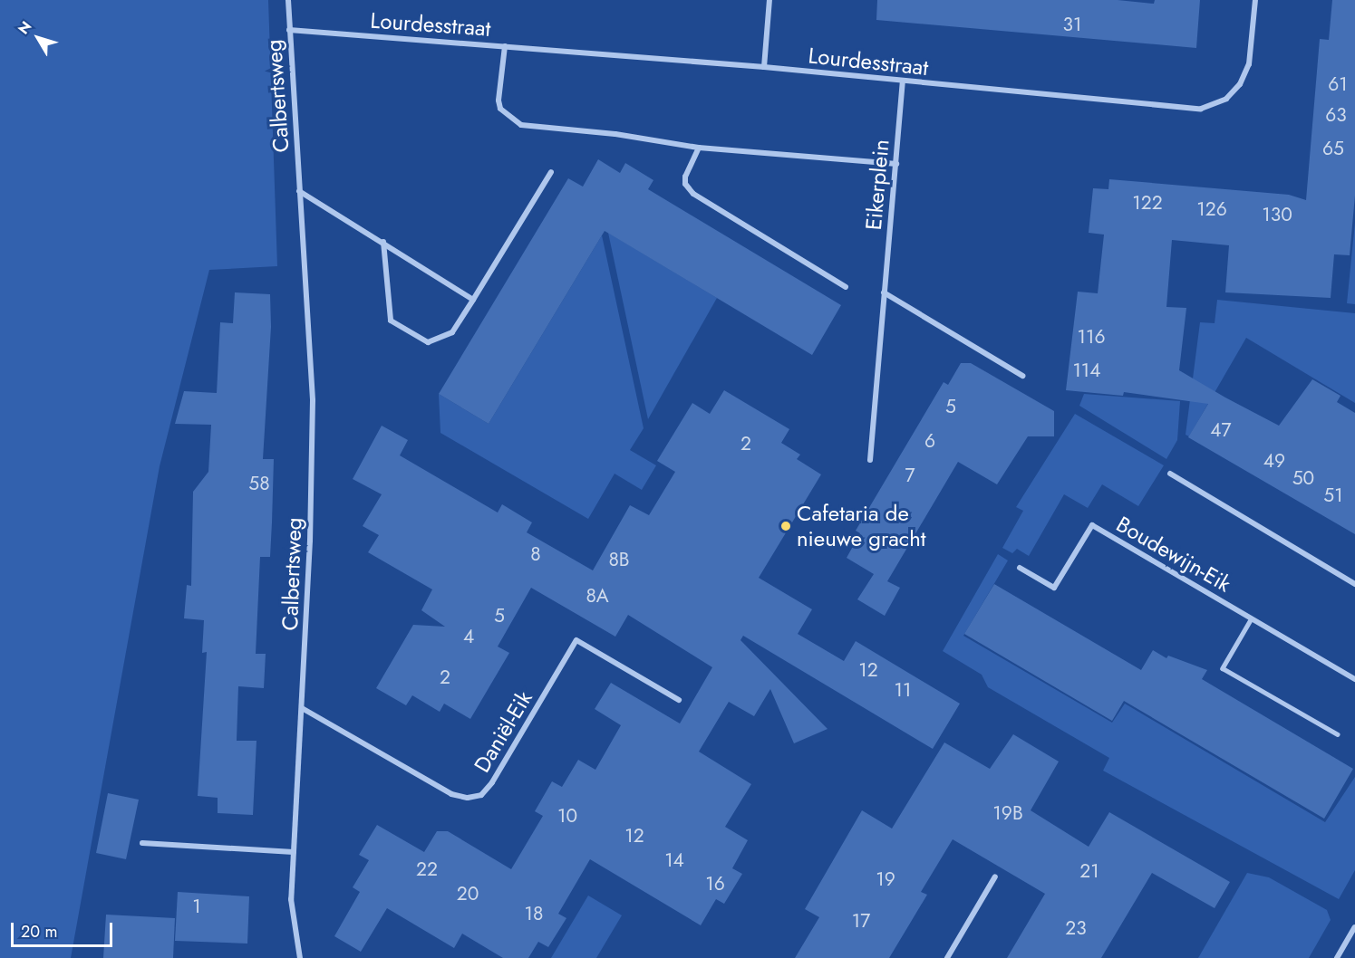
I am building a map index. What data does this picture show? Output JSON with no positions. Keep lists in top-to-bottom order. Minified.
{"streets":{"street":["Lourdesstraat","Calbertsweg","Eikerplein","Boudewijn-Eik","Daniël-Eik"]},"crossings":[["Lourdesstraat","Calbertsweg"],["Lourdesstraat","Eikerplein"],["Calbertsweg","Daniël-Eik"]],"places":["Cafetaria de nieuwe gracht"],"house_numbers":["31","61","63","65","122","126","130","116","114","5","47","6","2","49","7","50","58","51","8","8B","8A","5","4","12","2","11","19B","10","12","14","22","21","19","16","20","1","18","17","23"],"scale_bar":"20 m","north":"top left"}
